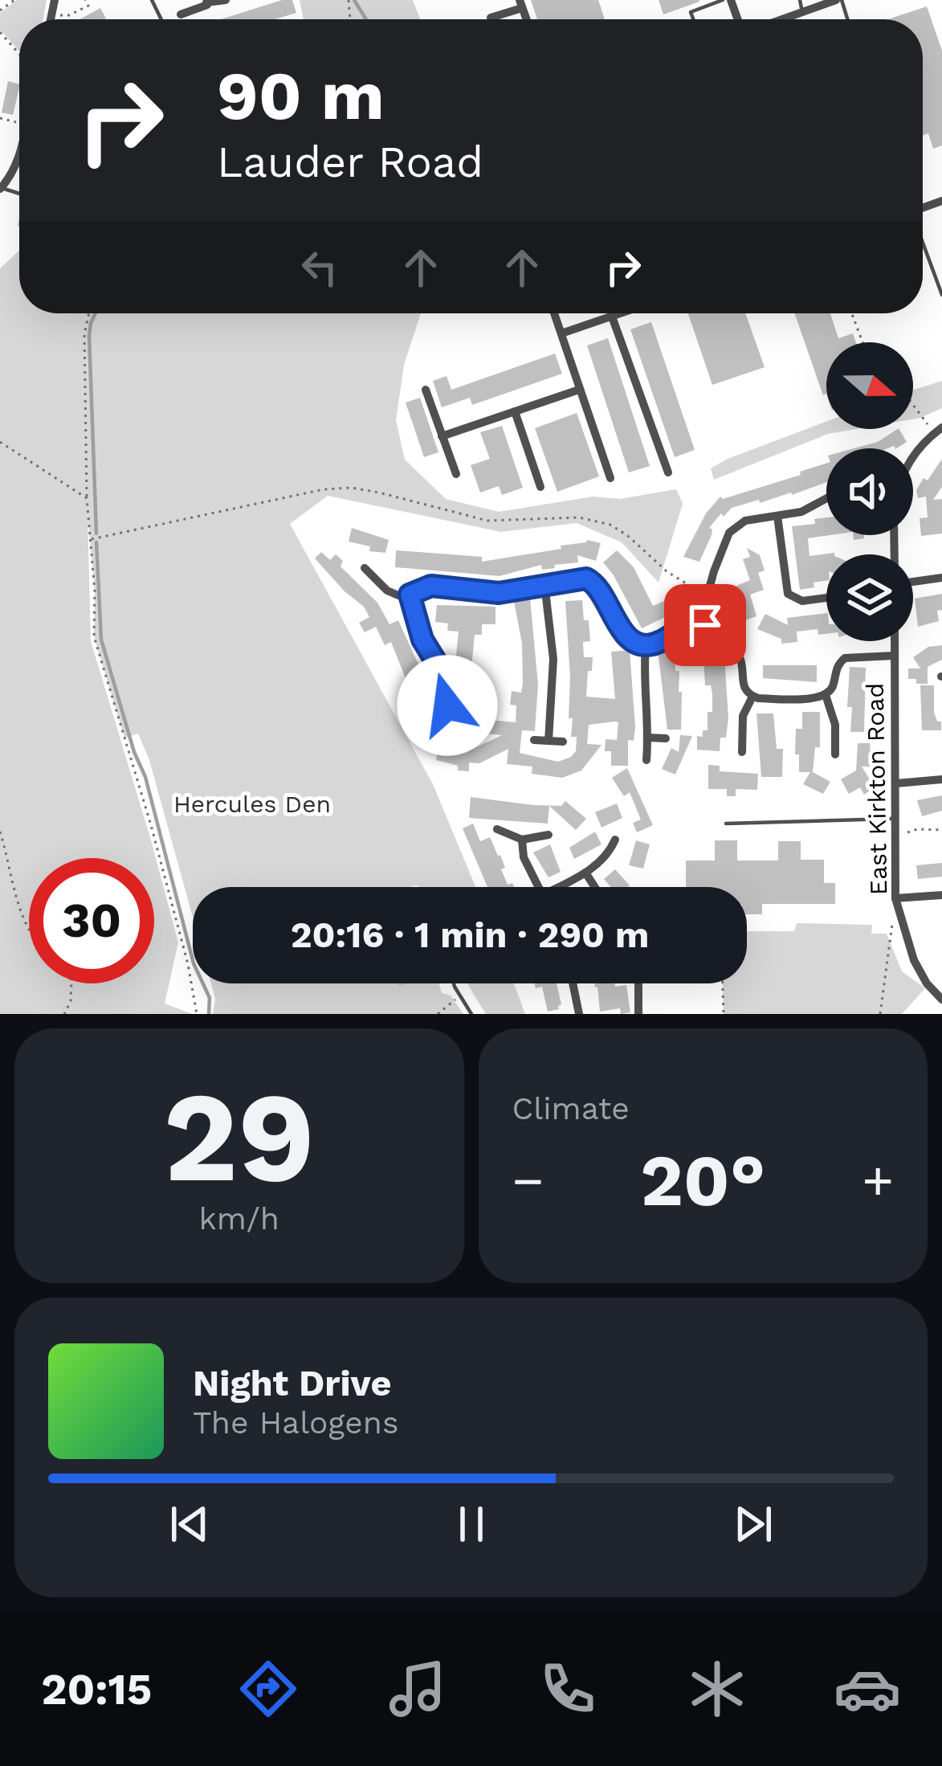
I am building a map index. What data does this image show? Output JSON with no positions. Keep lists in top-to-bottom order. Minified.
{"streets":{"street":["East Kirkton Road"]},"parks":["Hercules Den"],"north":"right","page":{"turn":["90 m","Lauder Road"],"limit":"30","trip":"20:16 · 1 min · 290 m","tile":[["29","km/h"],"Climate"],"heat":["−","20°","+"],"song":["Night Drive","The Halogens"],"tabs":"20:15"}}
